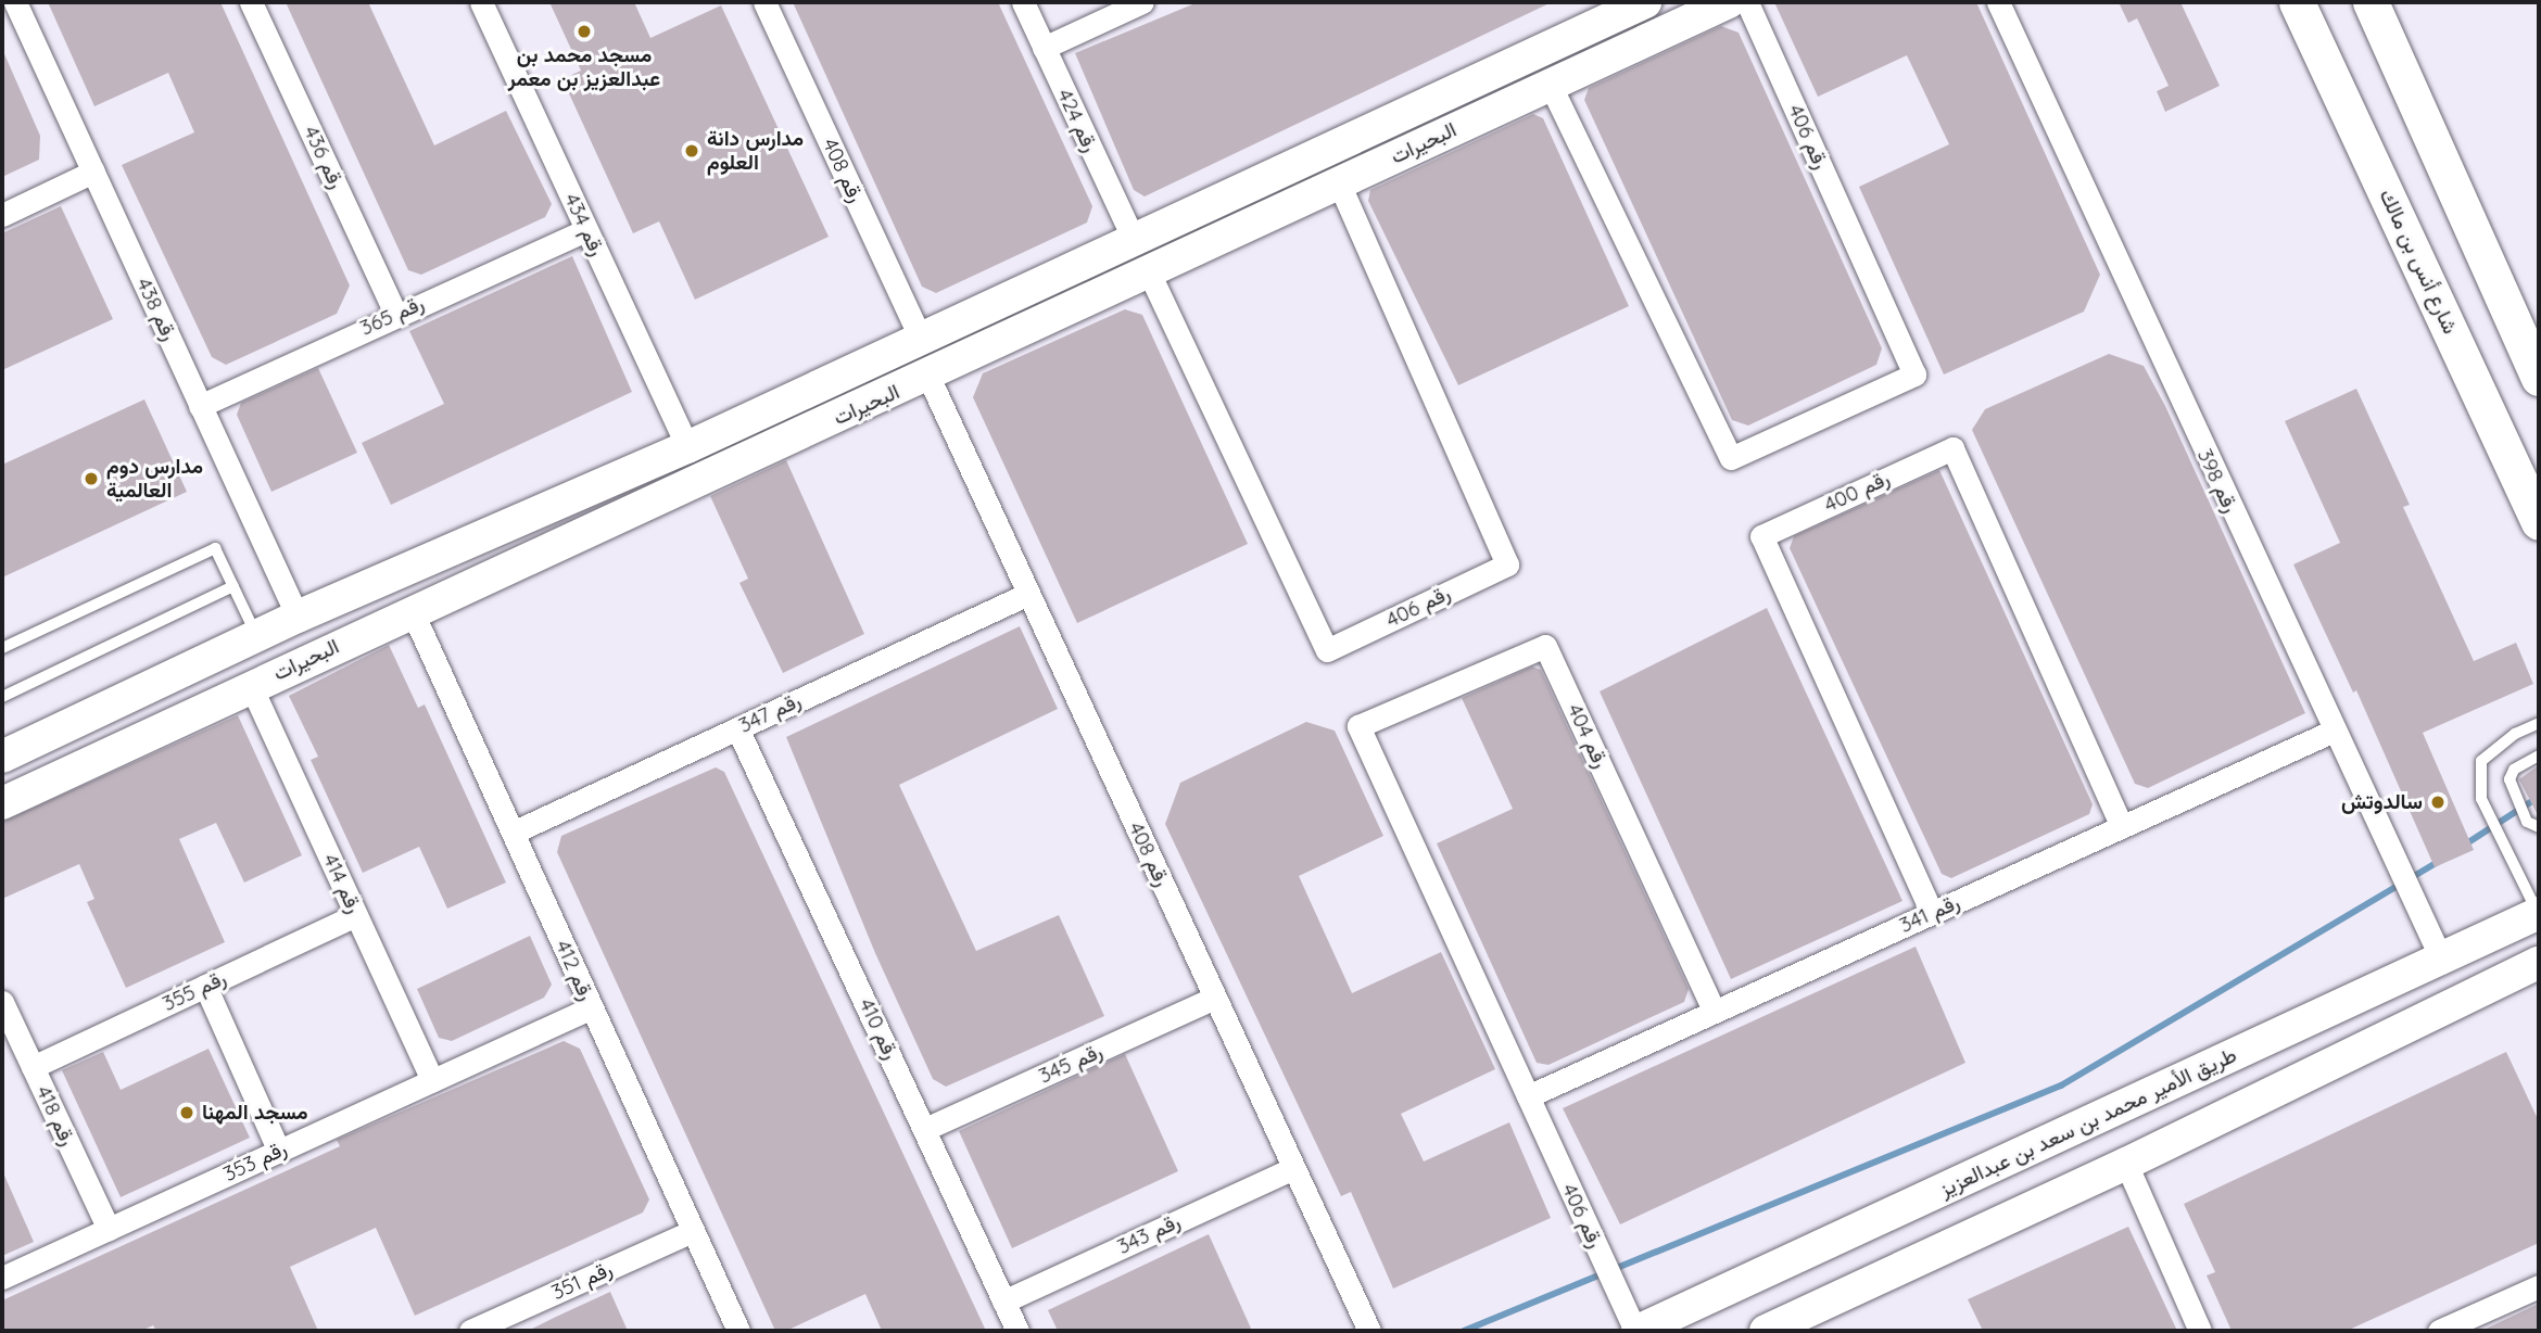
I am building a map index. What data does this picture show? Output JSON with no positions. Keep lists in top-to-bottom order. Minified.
{"streets":{"main road":["شارع أنس بن مالك"],"street":["رقم 424","رقم 406","البحيرات","رقم 436","رقم 408","رقم 434","رقم 438","رقم 365","رقم 398","رقم 400","رقم 347","رقم 404","رقم 414","رقم 341","رقم 412","رقم 355","رقم 410","رقم 345","رقم 418","طريق الأمير محمد بن سعد بن عبدالعزيز","رقم 353","رقم 343","رقم 351"]},"crossings":[["رقم 424","البحيرات"],["رقم 406","البحيرات"],["رقم 406","رقم 404"],["رقم 406","رقم 341"],["رقم 406","طريق الأمير محمد بن سعد بن عبدالعزيز"],["البحيرات","رقم 408"],["البحيرات","رقم 434"],["البحيرات","رقم 438"],["البحيرات","رقم 414"],["البحيرات","رقم 412"],["رقم 436","رقم 365"],["رقم 408","رقم 347"],["رقم 408","رقم 345"],["رقم 408","رقم 343"],["رقم 434","رقم 365"],["رقم 438","رقم 365"],["رقم 398","رقم 341"],["رقم 398","طريق الأمير محمد بن سعد بن عبدالعزيز"],["رقم 400","رقم 341"],["رقم 347","رقم 412"],["رقم 347","رقم 410"],["رقم 404","رقم 341"],["رقم 414","رقم 355"],["رقم 414","رقم 353"],["رقم 412","رقم 353"],["رقم 412","رقم 351"],["رقم 355","رقم 418"],["رقم 410","رقم 345"],["رقم 410","رقم 343"],["رقم 418","رقم 353"]],"places":["مسجد محمد بن عبدالعزيز بن معمر","مدارس دانة العلوم","مدارس دوم العالمية","سالدوتش","مسجد المهنا"]}
